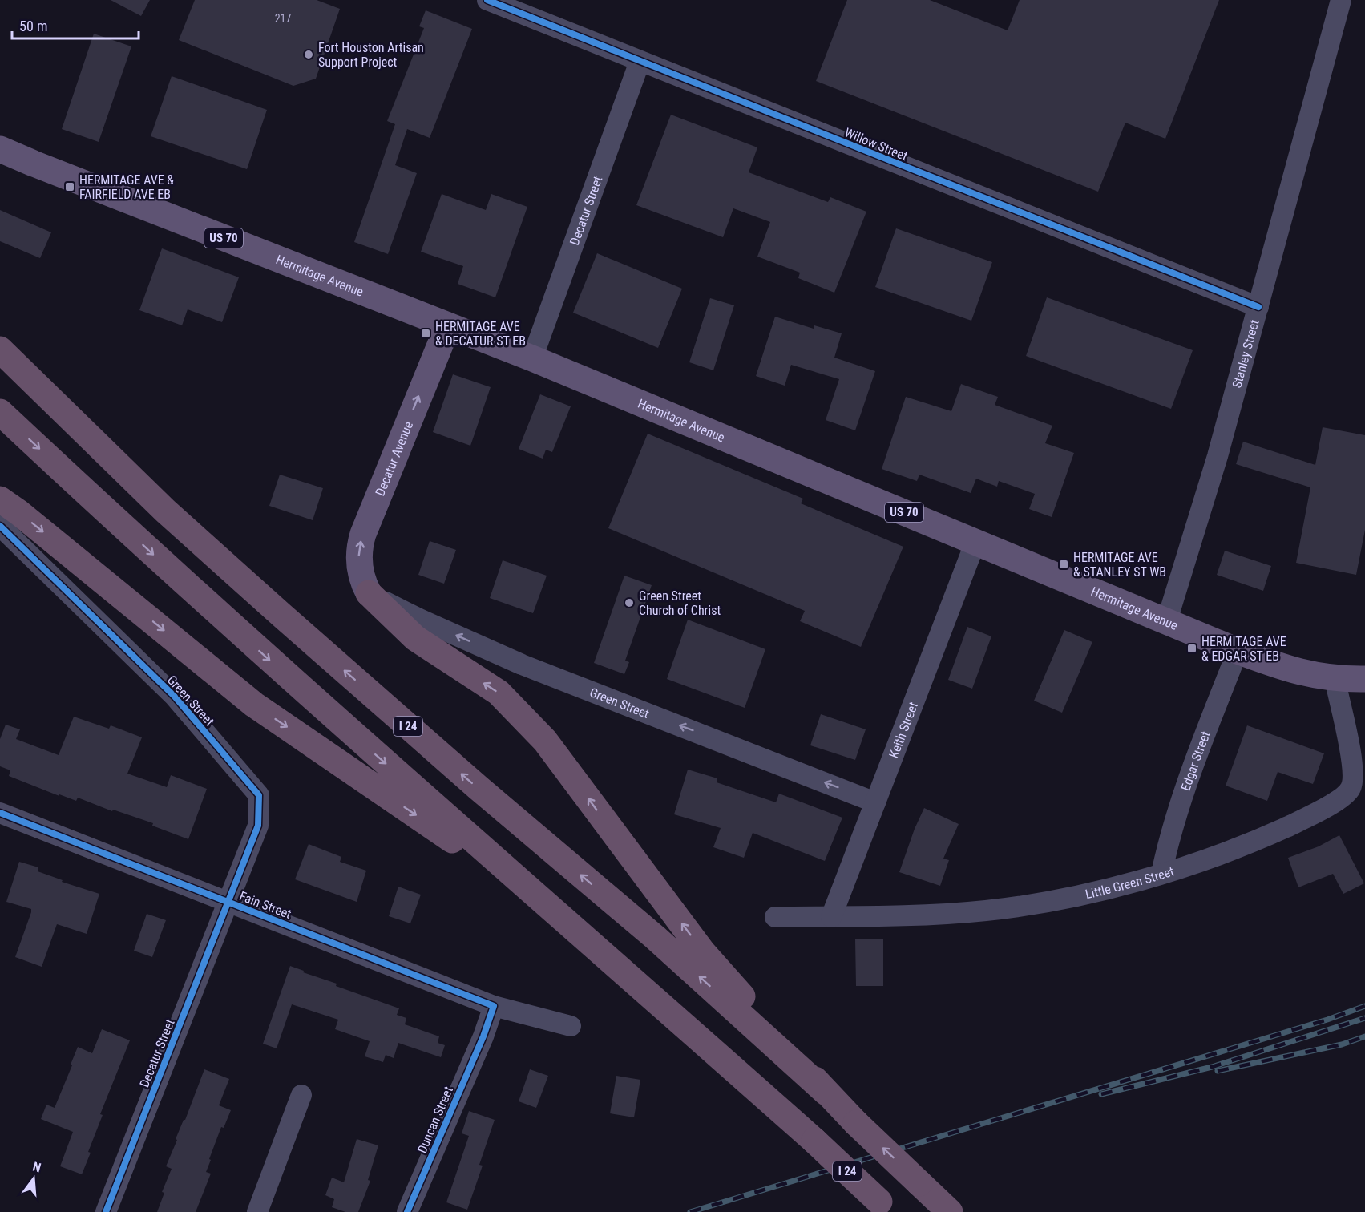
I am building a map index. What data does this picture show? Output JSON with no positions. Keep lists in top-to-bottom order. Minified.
{"streets":{"highway":["I 24"],"main road":["US 70","Hermitage Avenue","Decatur Avenue"],"street":["Willow Street","Decatur Street","Stanley Street","Green Street","Keith Street","Edgar Street","Little Green Street","Fain Street","Duncan Street"]},"crossings":[["Willow Street","Decatur Street"],["Willow Street","Stanley Street"],["Decatur Street","Hermitage Avenue"],["Decatur Street","Green Street"],["Decatur Street","Fain Street"],["Hermitage Avenue","Stanley Street"],["Hermitage Avenue","Decatur Avenue"],["Hermitage Avenue","Keith Street"],["Hermitage Avenue","Edgar Street"],["Hermitage Avenue","Little Green Street"],["Decatur Avenue","Green Street"],["Green Street","Keith Street"],["Green Street","Fain Street"],["Keith Street","Little Green Street"],["Edgar Street","Little Green Street"],["Fain Street","Duncan Street"]],"one_way":["Decatur Avenue","Green Street"],"places":{"other":["Fort Houston Artisan Support Project","Green Street Church of Christ"],"transit":["HERMITAGE AVE & FAIRFIELD AVE EB","HERMITAGE AVE & DECATUR ST EB","HERMITAGE AVE & STANLEY ST WB","HERMITAGE AVE & EDGAR ST EB"]},"house_numbers":["217"],"scale_bar":"50 m","north":"top"}
